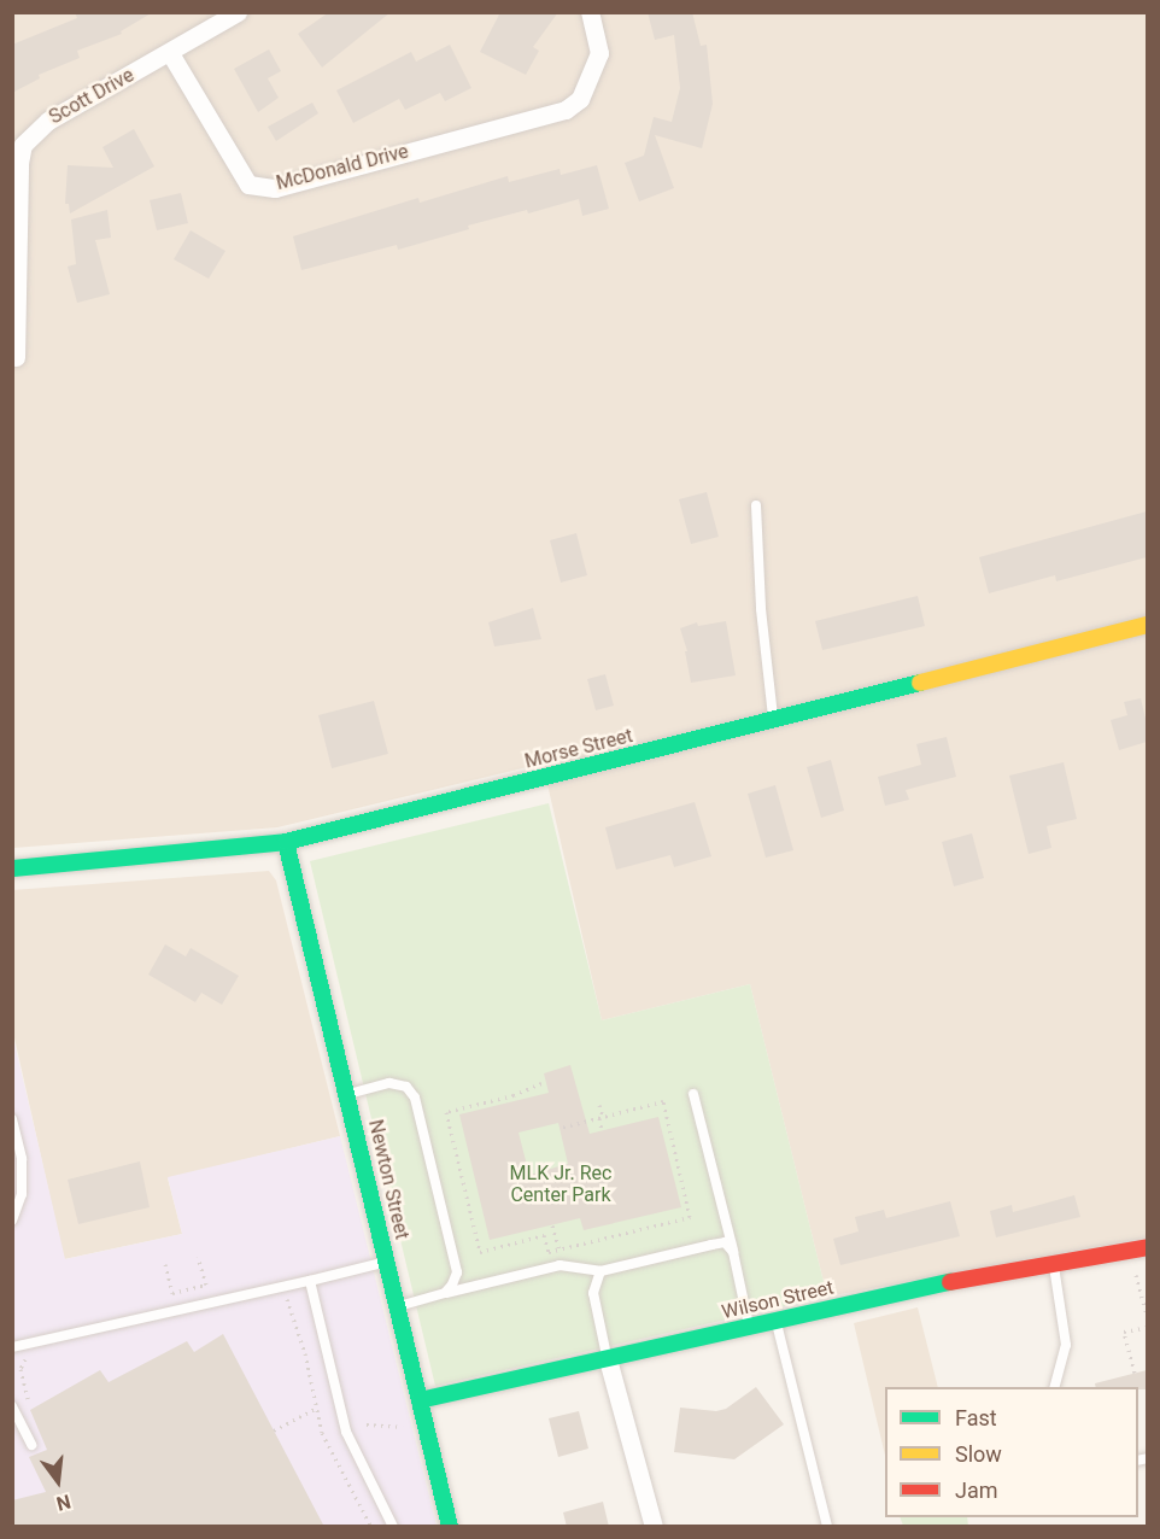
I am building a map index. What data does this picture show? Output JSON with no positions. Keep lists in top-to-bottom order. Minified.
{"streets":{"street":["Scott Drive","McDonald Drive","Morse Street","Newton Street","Wilson Street"]},"crossings":[["Scott Drive","McDonald Drive"],["Morse Street","Newton Street"],["Newton Street","Wilson Street"]],"parks":["MLK Jr. Rec Center Park"],"legend":["Fast","Slow","Jam"],"north":"bottom"}
